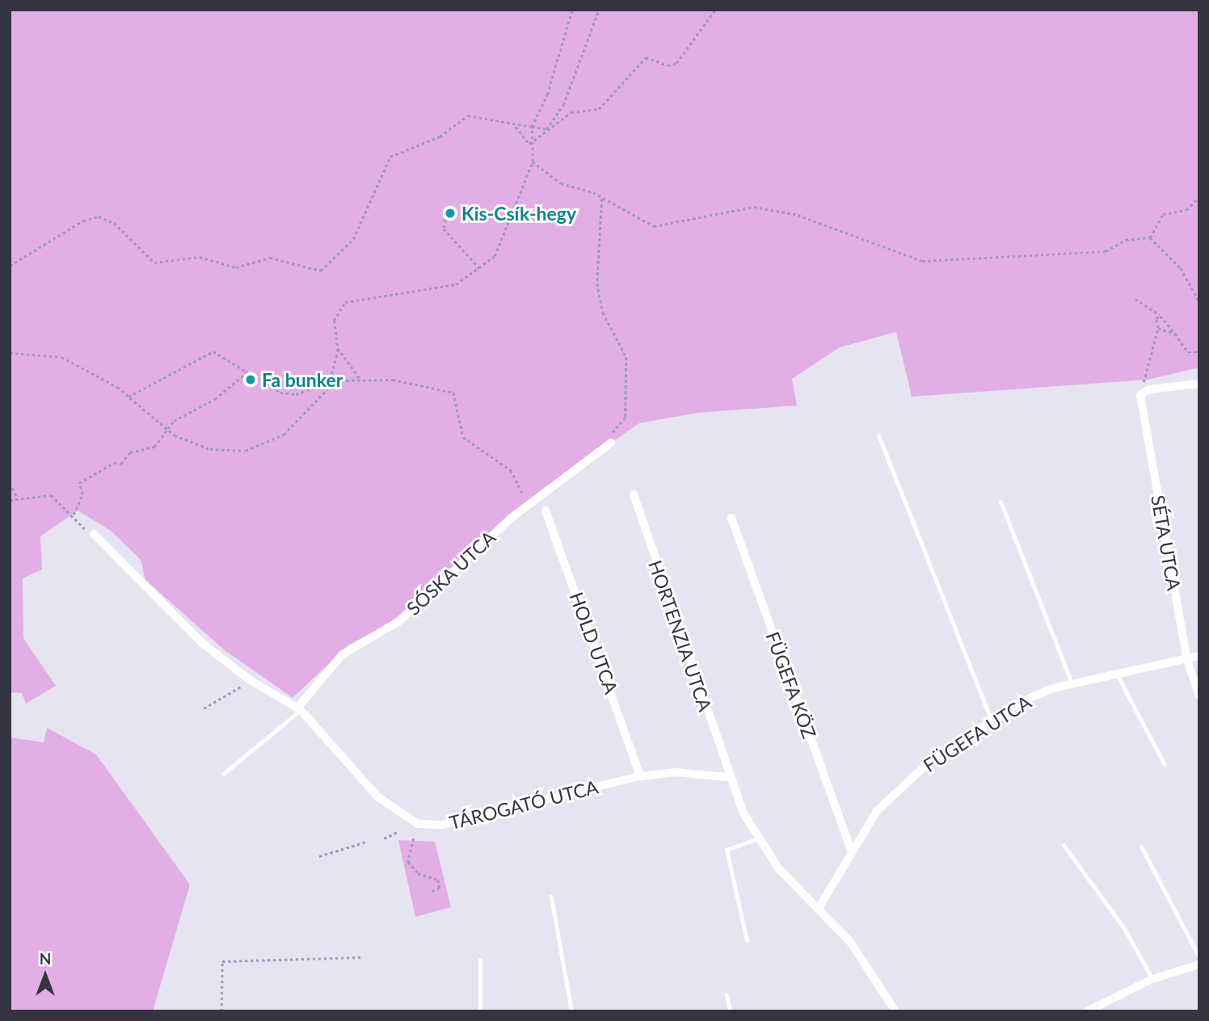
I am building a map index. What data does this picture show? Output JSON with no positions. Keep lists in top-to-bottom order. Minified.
{"streets":{"street":["SÉTA UTCA","SÓSKA UTCA","HORTENZIA UTCA","HOLD UTCA","FÜGEFA KÖZ","FÜGEFA UTCA","TÁROGATÓ UTCA"]},"crossings":[["SÉTA UTCA","FÜGEFA UTCA"],["SÓSKA UTCA","TÁROGATÓ UTCA"],["HORTENZIA UTCA","FÜGEFA UTCA"],["HORTENZIA UTCA","TÁROGATÓ UTCA"],["HOLD UTCA","TÁROGATÓ UTCA"],["FÜGEFA KÖZ","FÜGEFA UTCA"]],"places":["Kis-Csík-hegy","Fa bunker"],"north":"top"}
